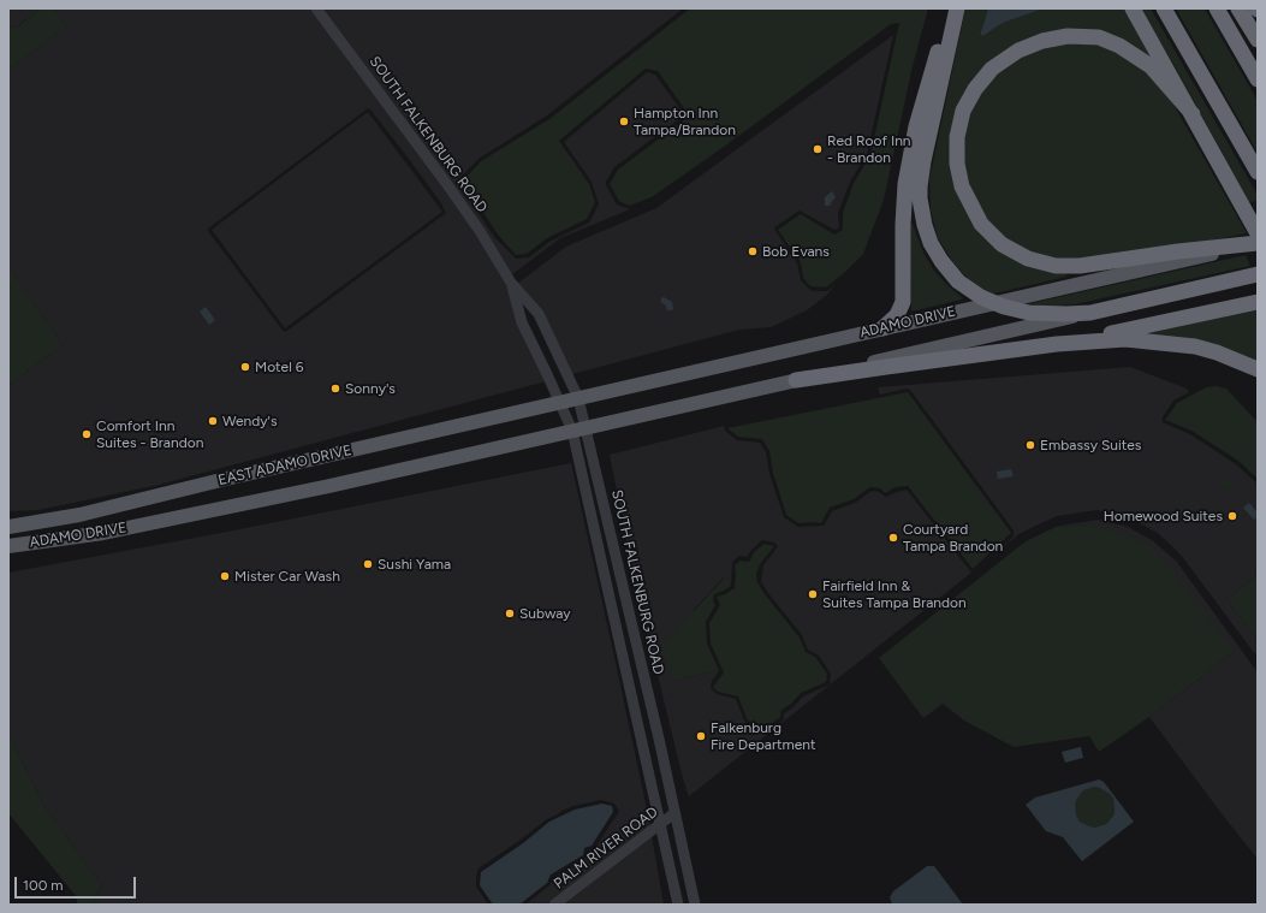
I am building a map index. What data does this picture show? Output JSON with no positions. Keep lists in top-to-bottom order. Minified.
{"streets":{"main road":["ADAMO DRIVE","EAST ADAMO DRIVE"],"street":["SOUTH FALKENBURG ROAD","PALM RIVER ROAD"]},"crossings":[["SOUTH FALKENBURG ROAD","ADAMO DRIVE"],["SOUTH FALKENBURG ROAD","EAST ADAMO DRIVE"],["SOUTH FALKENBURG ROAD","PALM RIVER ROAD"],["ADAMO DRIVE","EAST ADAMO DRIVE"]],"places":["Hampton Inn Tampa/Brandon","Red Roof Inn - Brandon","Bob Evans","Motel 6","Sonny's","Wendy's","Comfort Inn Suites - Brandon","Embassy Suites","Homewood Suites","Courtyard Tampa Brandon","Sushi Yama","Mister Car Wash","Fairfield Inn & Suites Tampa Brandon","Subway","Falkenburg Fire Department"],"scale_bar":"100 m"}
